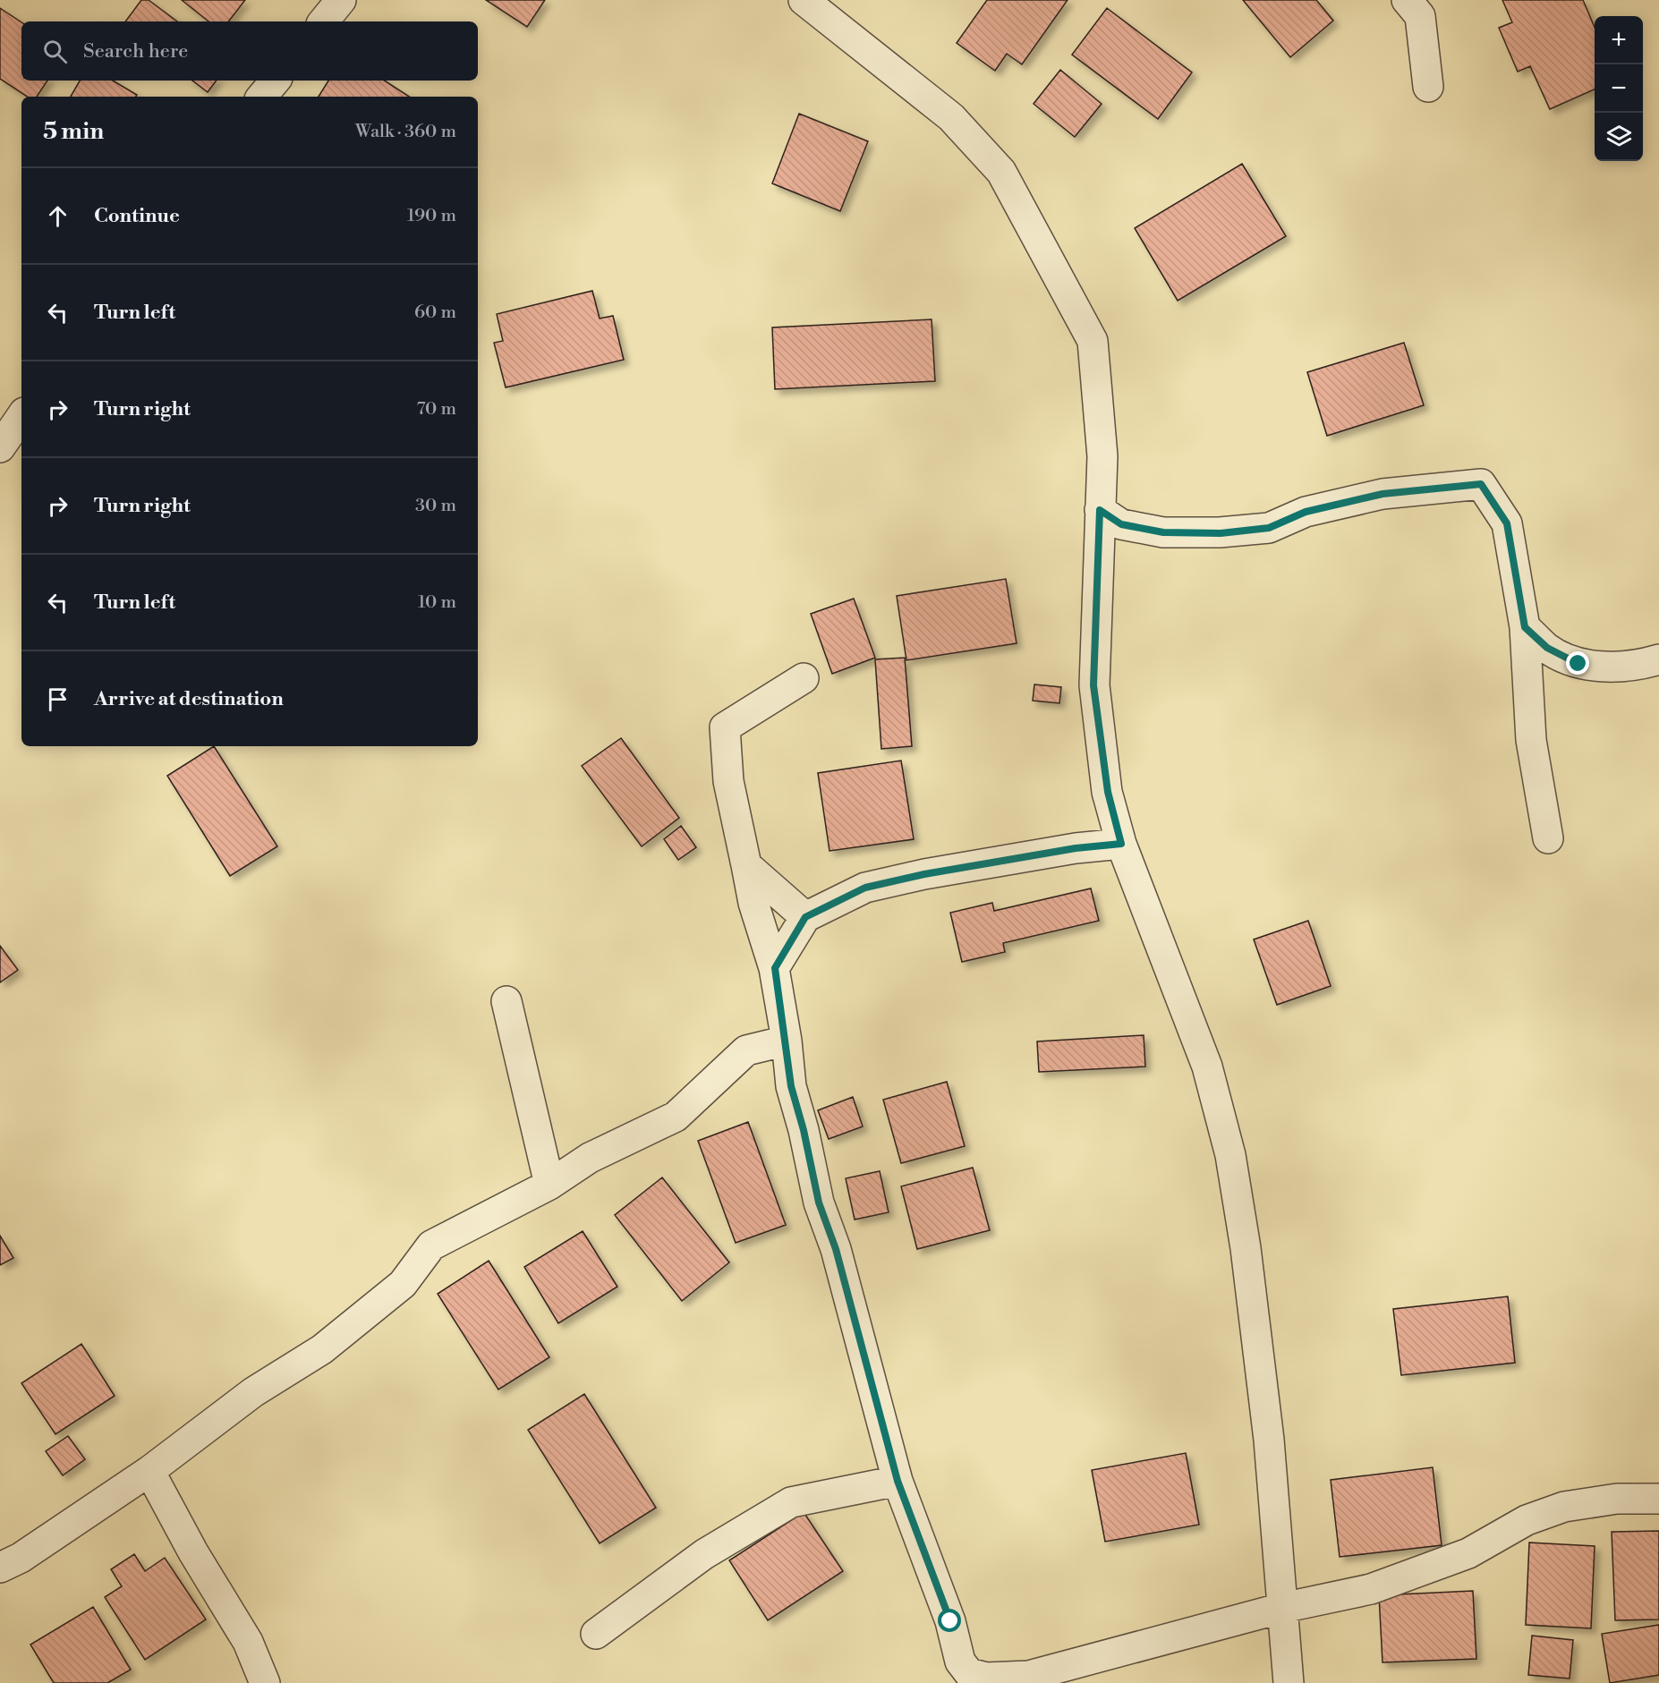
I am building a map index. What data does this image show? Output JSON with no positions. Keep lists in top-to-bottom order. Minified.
{"page":{"map_buttons":["+","−"],"search":"Search here","heading":["5 min","Walk · 360 m"],"list":[["Continue","190 m"],["Turn left","60 m"],["Turn right","70 m"],["Turn right","30 m"],["Turn left","10 m"],"Arrive at destination"]}}
